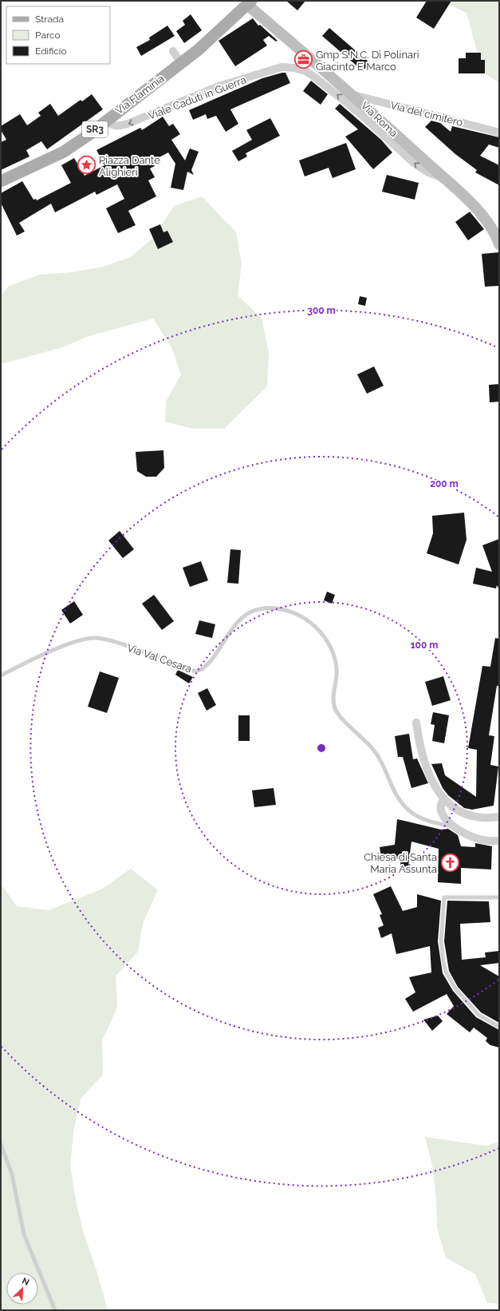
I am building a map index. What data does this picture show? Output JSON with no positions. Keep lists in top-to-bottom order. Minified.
{"streets":{"main road":["Via Flaminia","Via Roma","SR3"],"street":["Viale Caduti in Guerra","Via del cimitero"],"lane":["Via Val Cesara"]},"crossings":[["Via Flaminia","Viale Caduti in Guerra"],["Via Flaminia","Via Roma"],["Viale Caduti in Guerra","Via Roma"],["Via del cimitero","Via Roma"]],"one_way":["Viale Caduti in Guerra"],"places":{"office":["Gmp S.N.C. Di Polinari Giacinto E Marco"],"place":["Piazza Dante Alighieri"],"church":["Chiesa di Santa Maria Assunta"]},"legend":["Strada","Parco","Edificio"],"north":"top right","rings":["300 m","200 m","100 m"]}
